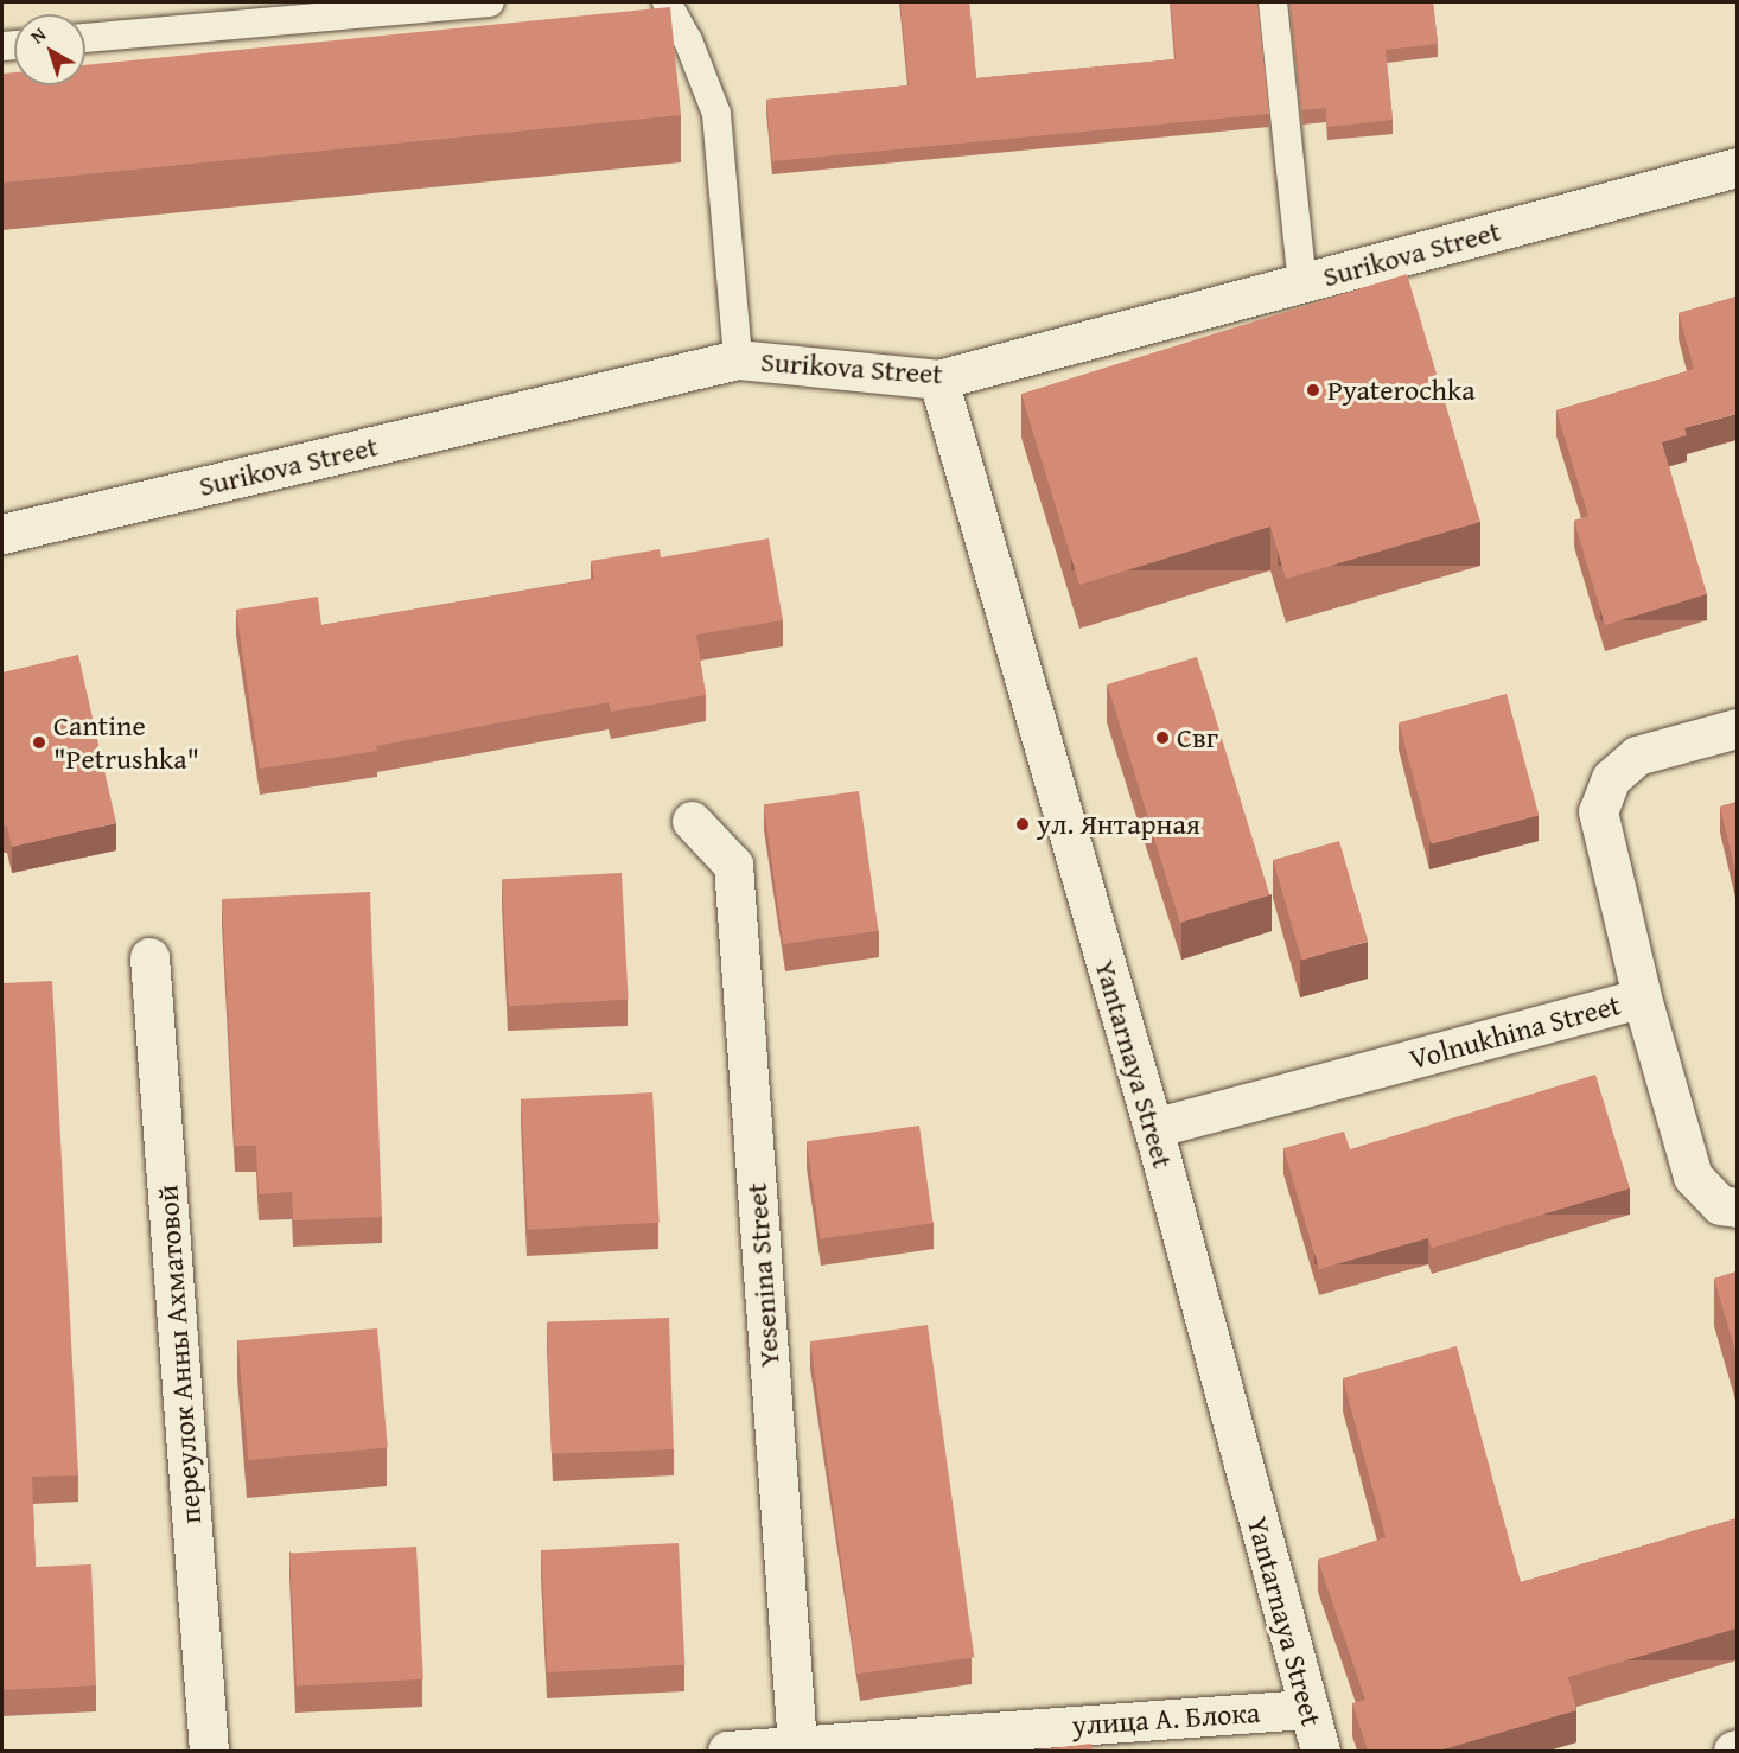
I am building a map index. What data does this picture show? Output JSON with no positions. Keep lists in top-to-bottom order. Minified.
{"streets":{"street":["Surikova Street","Volnukhina Street","Yantarnaya Street","Yesenina Street","переулок Анны Ахматовой","улица А. Блока"]},"crossings":[["Surikova Street","Yantarnaya Street"],["Volnukhina Street","Yantarnaya Street"],["Yantarnaya Street","улица А. Блока"],["Yesenina Street","улица А. Блока"]],"places":["Pyaterochka","Свг","Cantine \"Petrushka\"","ул. Янтарная"],"north":"top left"}
